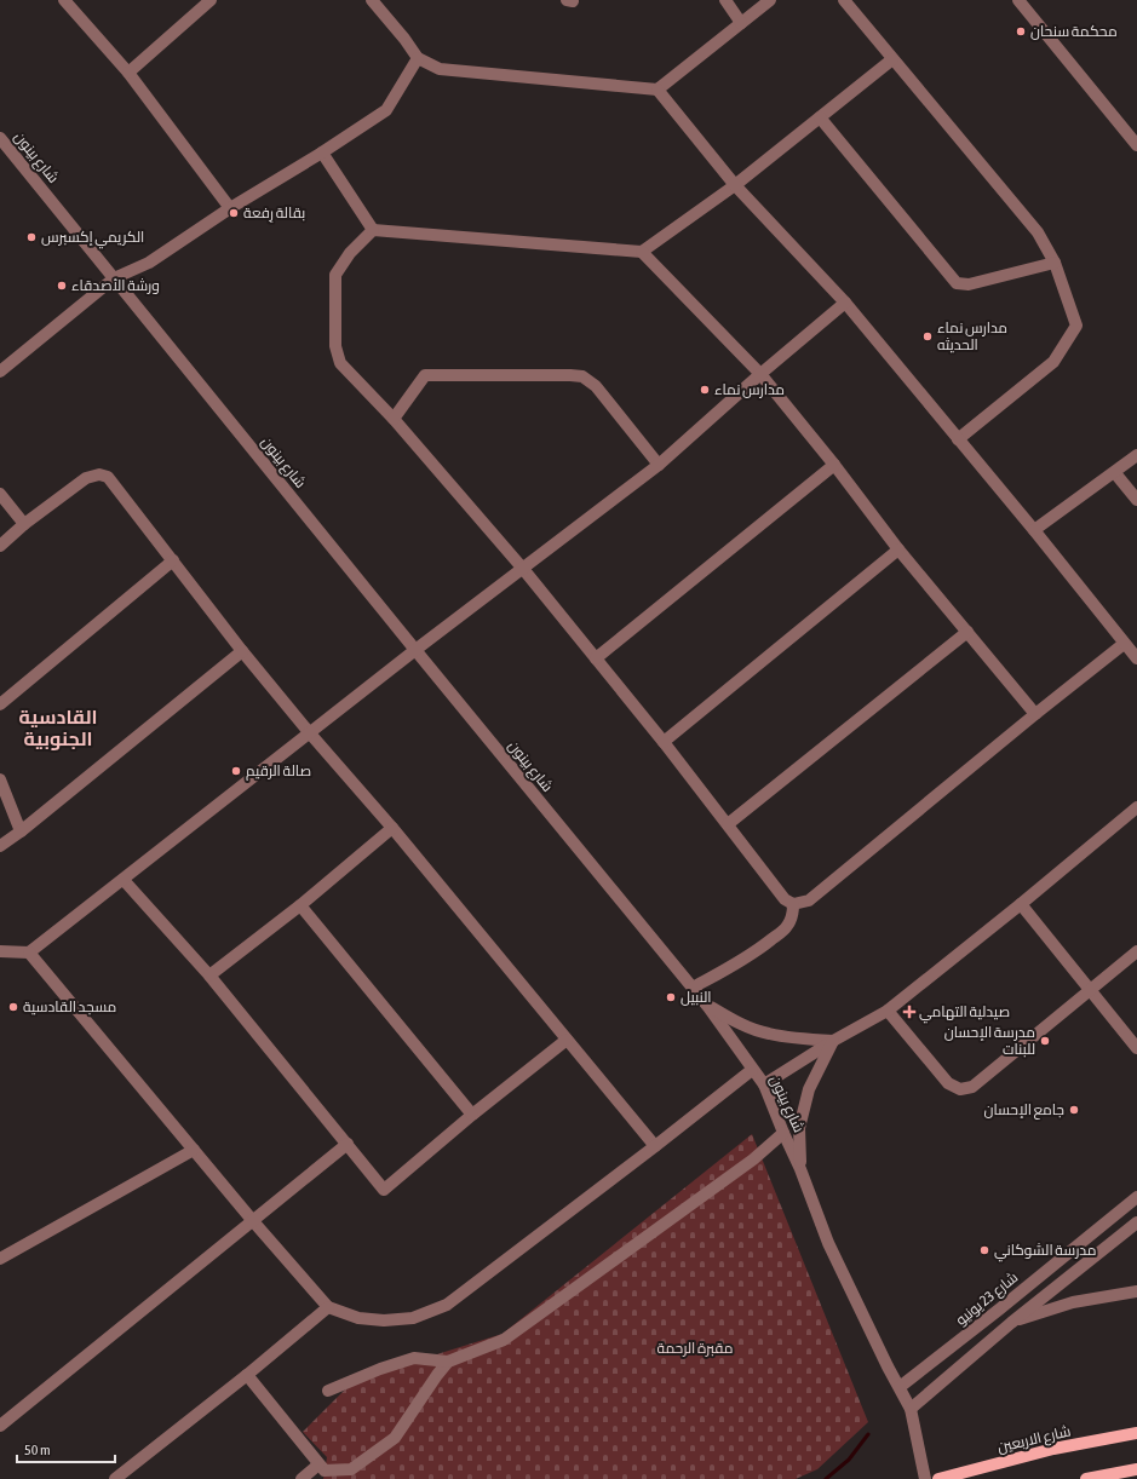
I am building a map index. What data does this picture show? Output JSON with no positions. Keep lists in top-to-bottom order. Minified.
{"streets":{"main road":["شارع الاربعين"],"street":["شارع بينون","شارع 23 يونيو"]},"crossings":[["شارع بينون","شارع 23 يونيو"]],"districts":["القادسية الجنوبية"],"parks":["مقبرة الرحمة"],"places":{"other":["محكمة سنحان","بقالة رِفعة","الكريمي إكسبرس","ورشة الأصدقاء","مدارس نماء الحديثه","مدارس نماء","صالة الرقيم","النبيل","مسجد القادسية","مدرسة الإحسان للبنات","جامع الإحسان","مدرسة الشوكاني"],"health":["صيدلية التهامي"]},"scale_bar":"50 m"}
